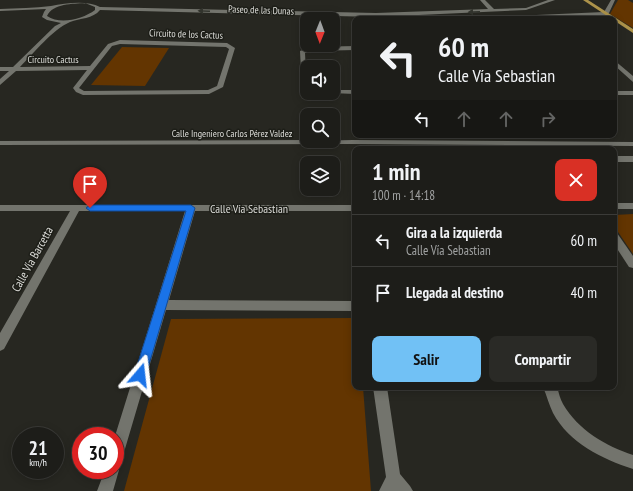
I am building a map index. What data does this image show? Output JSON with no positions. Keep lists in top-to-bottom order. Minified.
{"streets":{"street":["Paseo de las Dunas","Circuito de los Cactus","Circuito Cactus","Calle Ingeniero Carlos Pérez Valdez","Calle Vía Sebastian","Calle Vía Barcetta"]},"crossings":[["Circuito de los Cactus","Circuito Cactus"],["Calle Vía Sebastian","Calle Vía Barcetta"]],"one_way":["Paseo de las Dunas"],"north":"bottom","page":{"turn":["60 m","Calle Vía Sebastian"],"heading":["1 min","100 m · 14:18"],"list":[{"name":"Gira a la izquierda","note":"Calle Vía Sebastian","value":"60 m"},{"name":"Llegada al destino","value":"40 m"}],"buttons":["Salir","Compartir"],"speed":"21 km/h","limit":"30"}}
